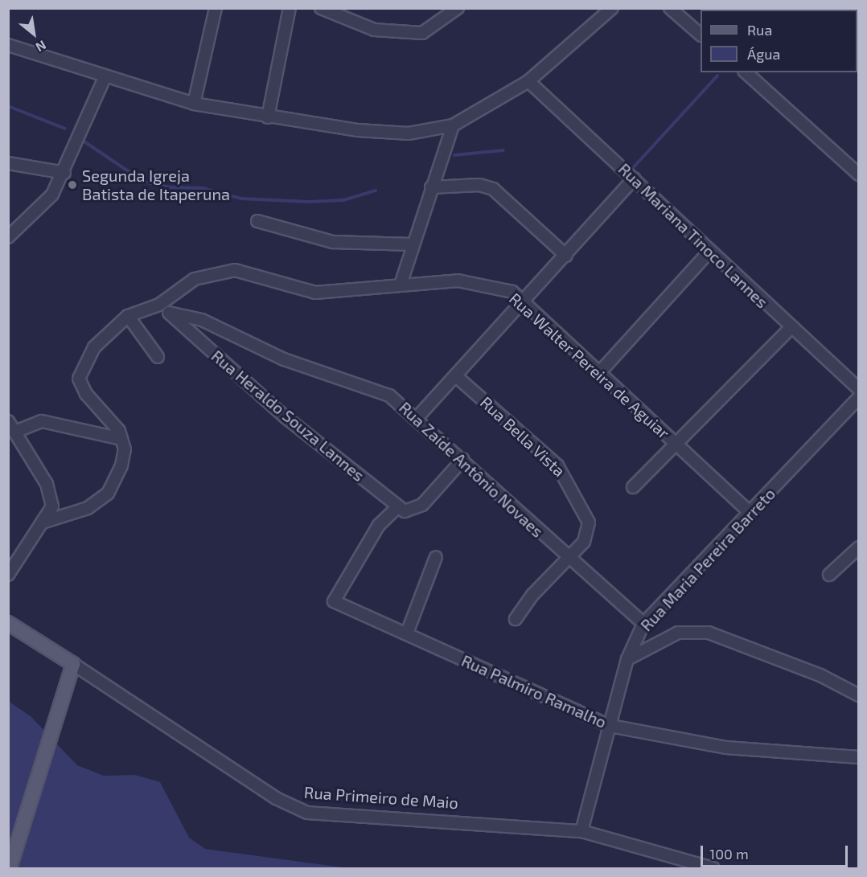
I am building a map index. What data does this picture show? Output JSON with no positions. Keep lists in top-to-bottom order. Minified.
{"streets":{"main road":["Rua Primeiro de Maio"],"street":["Rua Mariana Tinoco Lannes","Rua Walter Pereira de Aguiar","Rua Heraldo Souza Lannes","Rua Bella Vista","Rua Zaíde Antônio Novaes","Rua Maria Pereira Barreto","Rua Palmiro Ramalho"]},"crossings":[["Rua Walter Pereira de Aguiar","Rua Heraldo Souza Lannes"],["Rua Walter Pereira de Aguiar","Rua Maria Pereira Barreto"],["Rua Heraldo Souza Lannes","Rua Zaíde Antônio Novaes"],["Rua Heraldo Souza Lannes","Rua Palmiro Ramalho"],["Rua Bella Vista","Rua Zaíde Antônio Novaes"],["Rua Zaíde Antônio Novaes","Rua Maria Pereira Barreto"],["Rua Maria Pereira Barreto","Rua Palmiro Ramalho"],["Rua Maria Pereira Barreto","Rua Primeiro de Maio"]],"places":["Segunda Igreja Batista de Itaperuna"],"legend":["Rua","Água"],"scale_bar":"100 m","north":"bottom right"}
